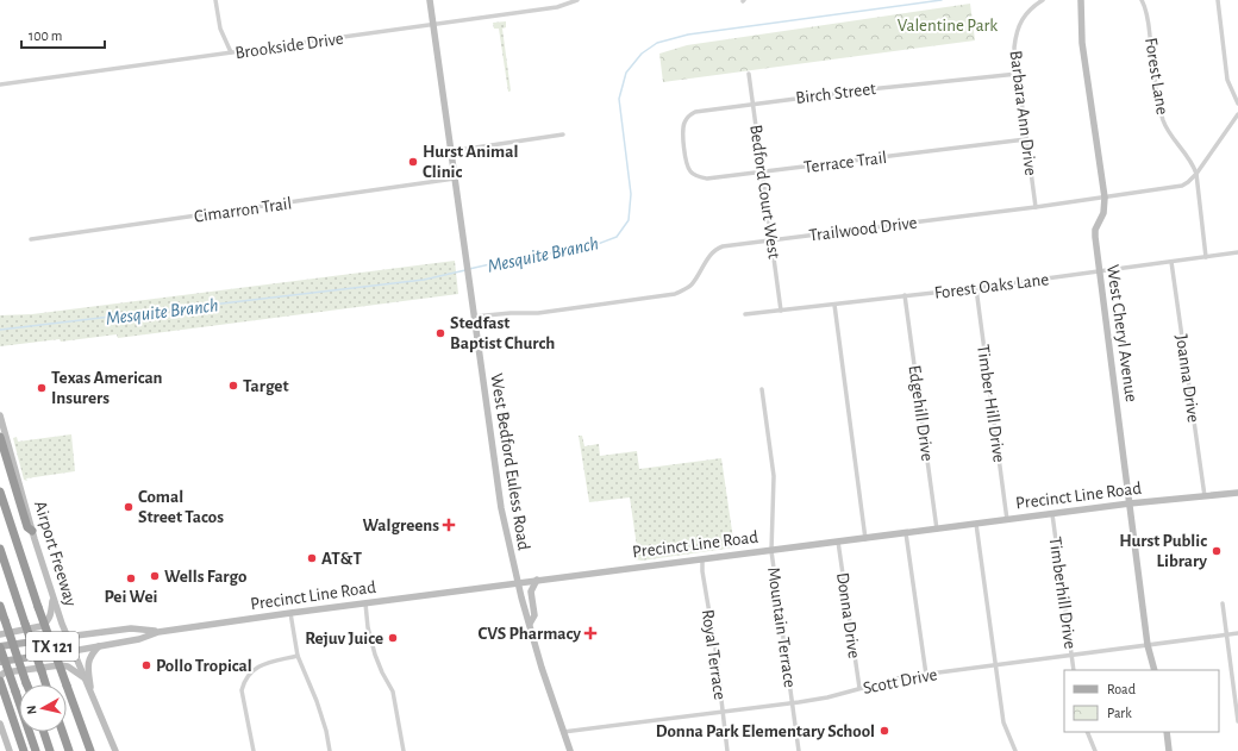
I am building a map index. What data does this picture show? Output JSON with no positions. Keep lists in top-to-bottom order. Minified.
{"streets":{"highway":["Airport Freeway","TX 121"],"main road":["West Cheryl Avenue","West Bedford Euless Road","Precinct Line Road"],"street":["Brookside Drive","Forest Lane","Birch Street","Barbara Ann Drive","Terrace Trail","Bedford Court West","Cimarron Trail","Trailwood Drive","Forest Oaks Lane","Joanna Drive","Timber Hill Drive","Edgehill Drive","Timberhill Drive","Donna Drive","Mountain Terrace","Royal Terrace","Scott Drive"]},"crossings":[["Brookside Drive","West Bedford Euless Road"],["Forest Lane","Trailwood Drive"],["Forest Lane","Forest Oaks Lane"],["Birch Street","Barbara Ann Drive"],["Birch Street","Terrace Trail"],["Birch Street","Bedford Court West"],["Barbara Ann Drive","Terrace Trail"],["Barbara Ann Drive","Trailwood Drive"],["Terrace Trail","Bedford Court West"],["Bedford Court West","Trailwood Drive"],["Bedford Court West","Forest Oaks Lane"],["Cimarron Trail","West Bedford Euless Road"],["Trailwood Drive","West Cheryl Avenue"],["Trailwood Drive","West Bedford Euless Road"],["Forest Oaks Lane","West Cheryl Avenue"],["Forest Oaks Lane","Joanna Drive"],["Forest Oaks Lane","Timber Hill Drive"],["Forest Oaks Lane","Edgehill Drive"],["West Cheryl Avenue","Precinct Line Road"],["West Cheryl Avenue","Scott Drive"],["Joanna Drive","Precinct Line Road"],["Timber Hill Drive","Precinct Line Road"],["Edgehill Drive","Precinct Line Road"],["West Bedford Euless Road","Precinct Line Road"],["West Bedford Euless Road","Scott Drive"],["Precinct Line Road","Airport Freeway"],["Precinct Line Road","Timberhill Drive"],["Precinct Line Road","Donna Drive"],["Precinct Line Road","Mountain Terrace"],["Precinct Line Road","TX 121"],["Precinct Line Road","Royal Terrace"],["Timberhill Drive","Scott Drive"],["Donna Drive","Scott Drive"],["Mountain Terrace","Scott Drive"],["Royal Terrace","Scott Drive"]],"water":["Mesquite Branch"],"parks":["Valentine Park"],"places":{"other":["Hurst Animal Clinic","Stedfast Baptist Church","Target","Texas American Insurers","Comal Street Tacos","Hurst Public Library","AT&T","Wells Fargo","Pei Wei","Rejuv Juice","Pollo Tropical","Donna Park Elementary School"],"health":["Walgreens","CVS Pharmacy"]},"legend":["Road","Park"],"scale_bar":"100 m","north":"left"}
